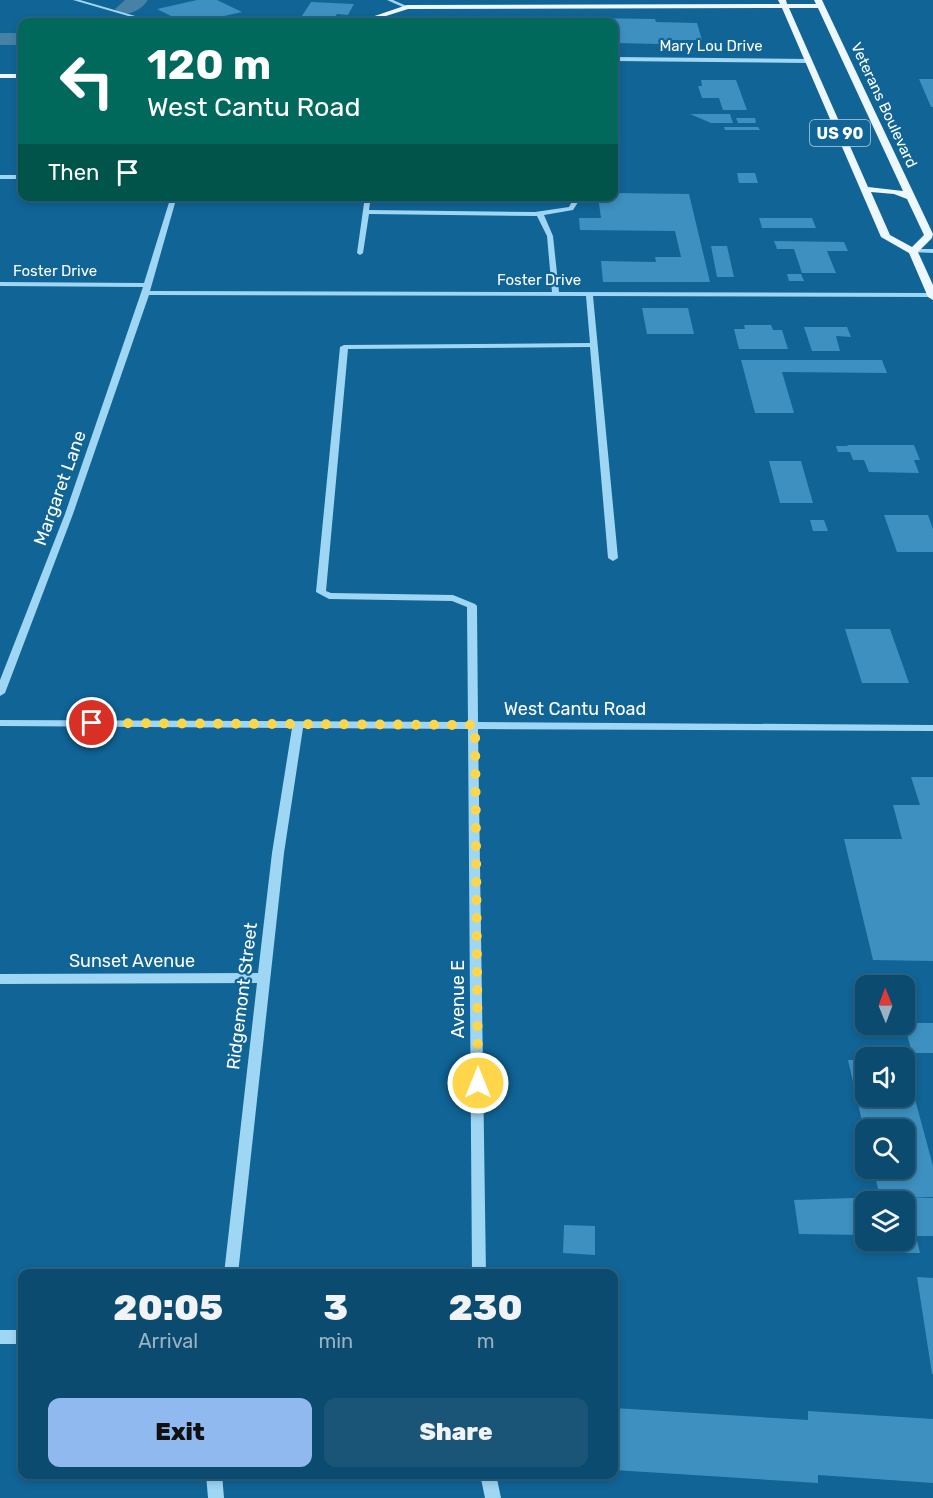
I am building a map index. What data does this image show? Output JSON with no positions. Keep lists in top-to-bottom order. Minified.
{"streets":{"main road":["Veterans Boulevard","US 90"],"street":["Mary Lou Drive","Foster Drive","Margaret Lane","West Cantu Road","Sunset Avenue","Ridgemont Street","Avenue E"]},"crossings":[["Mary Lou Drive","US 90"],["Veterans Boulevard","US 90"],["Foster Drive","Margaret Lane"],["West Cantu Road","Ridgemont Street"],["West Cantu Road","Avenue E"],["Sunset Avenue","Ridgemont Street"]],"north":"top","page":{"turn":["120 m","West Cantu Road"],"then":"Then","eta":["20:05","Arrival","3","min","230","m"],"buttons":["Exit","Share"]}}
